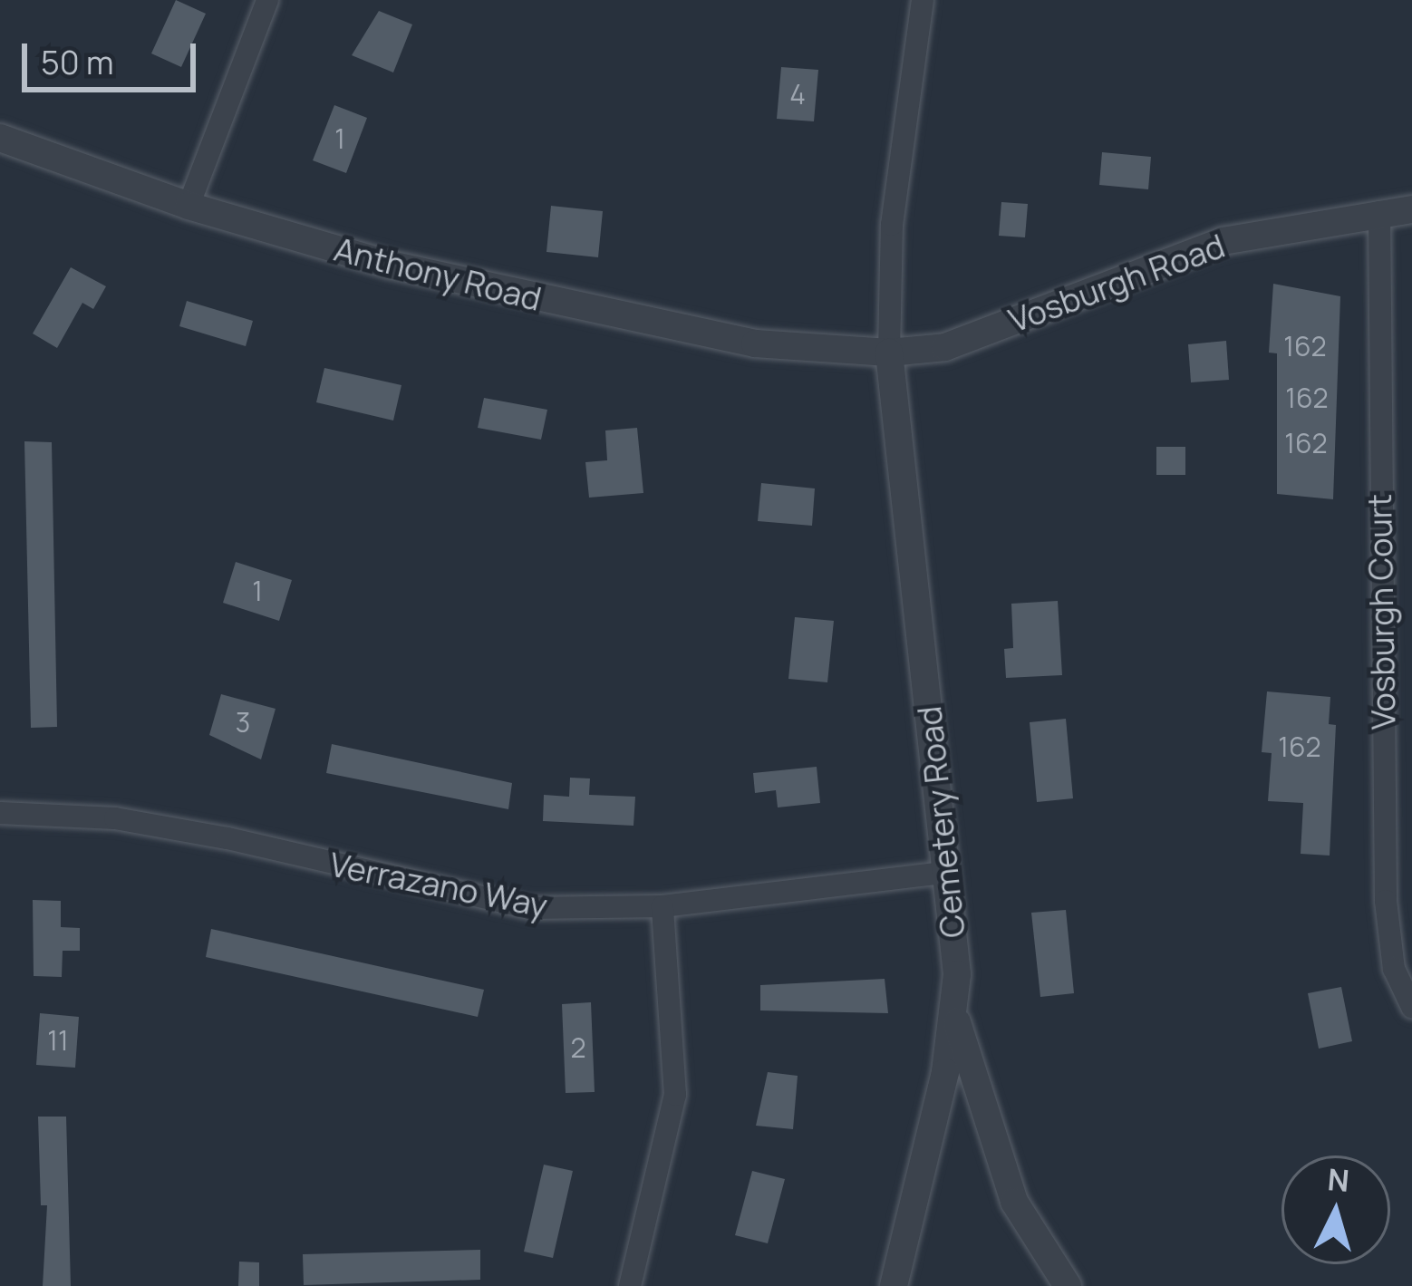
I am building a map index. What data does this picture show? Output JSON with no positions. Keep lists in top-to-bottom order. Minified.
{"streets":{"street":["Anthony Road","Vosburgh Road","Vosburgh Court","Cemetery Road","Verrazano Way"]},"crossings":[["Anthony Road","Vosburgh Road"],["Anthony Road","Cemetery Road"],["Vosburgh Road","Vosburgh Court"],["Vosburgh Road","Cemetery Road"],["Cemetery Road","Verrazano Way"]],"house_numbers":["4","1","162","162","162","1","3","162","11","2"],"scale_bar":"50 m","north":"top"}
